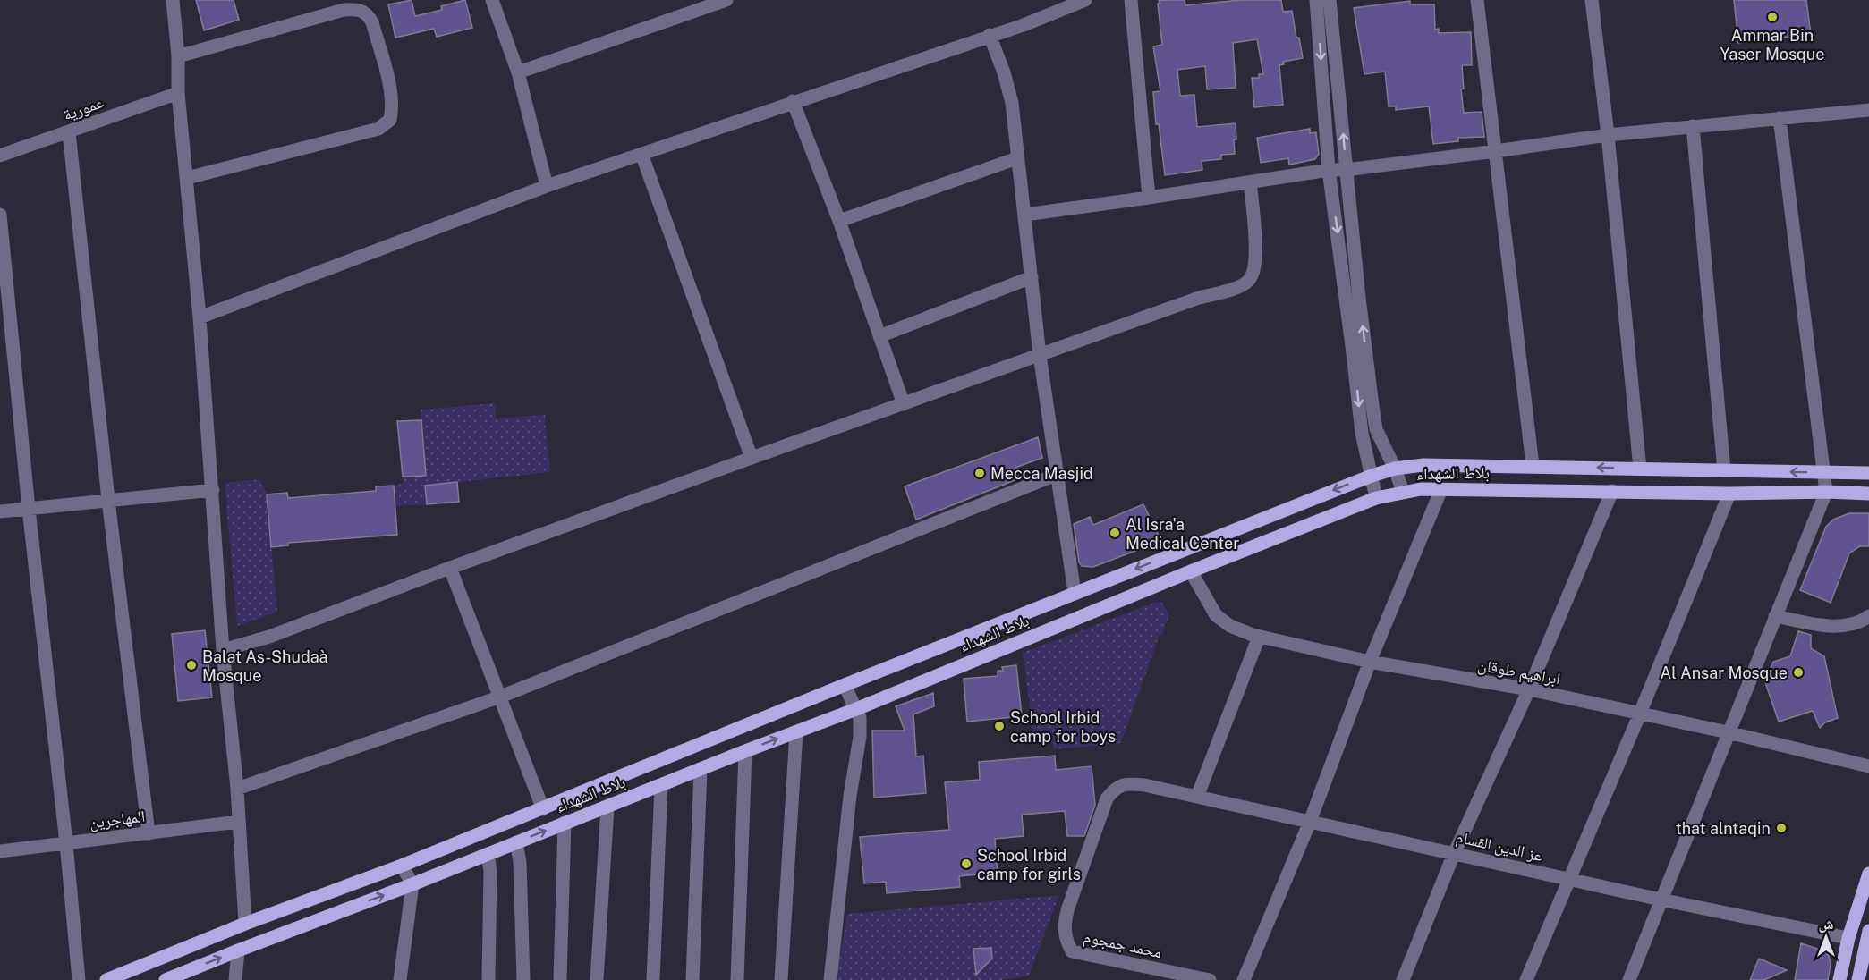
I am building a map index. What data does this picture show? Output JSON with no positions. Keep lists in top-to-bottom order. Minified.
{"streets":{"main road":["بلاط الشهداء"],"street":["عمورية","ابراهيم طوقان","المهاجرين","عز الدين القسام","محمد جمجوم"]},"crossings":[["بلاط الشهداء","ابراهيم طوقان"],["عز الدين القسام","محمد جمجوم"]],"places":["Ammar Bin Yaser Mosque","Mecca Masjid","Al Isra'a Medical Center","Balat As-Shudaà Mosque","Al Ansar Mosque","School Irbid camp for boys","that alntaqin","School Irbid camp for girls"],"north":"top"}
